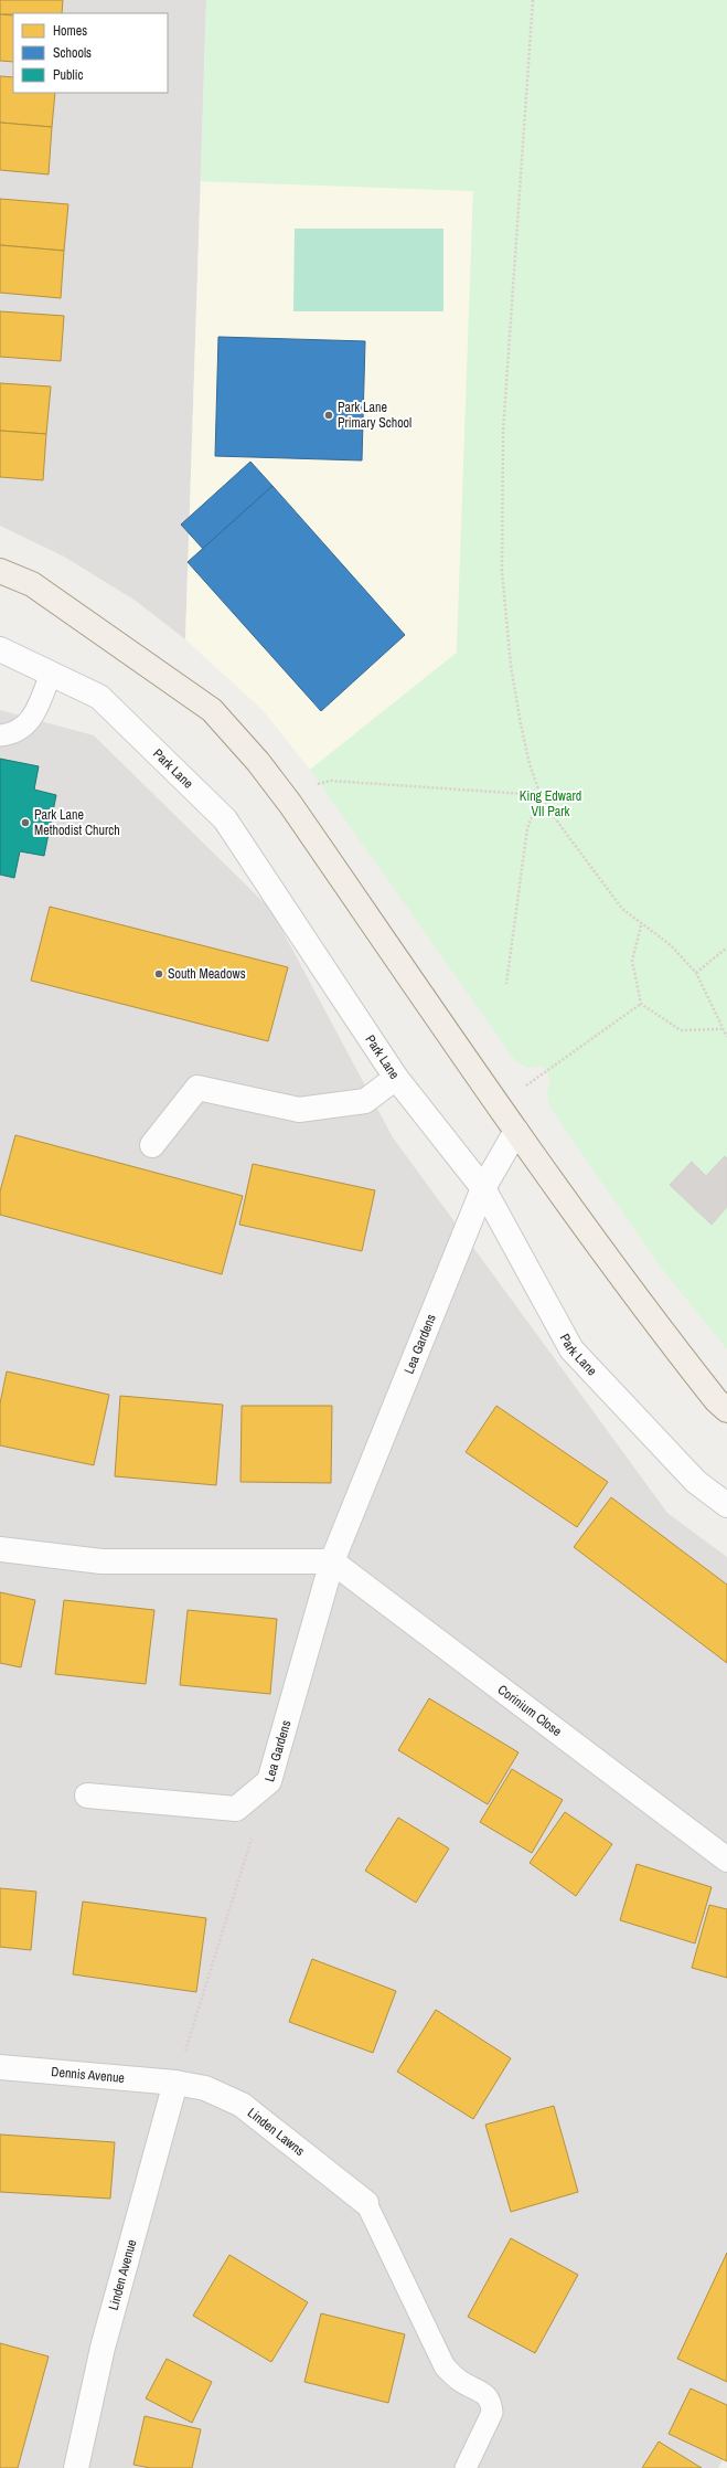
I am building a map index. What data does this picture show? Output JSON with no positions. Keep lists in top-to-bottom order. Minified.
{"streets":{"street":["Park Lane","Lea Gardens","Corinium Close","Dennis Avenue","Linden Lawns","Linden Avenue"]},"crossings":[["Park Lane","Lea Gardens"],["Lea Gardens","Corinium Close"],["Dennis Avenue","Linden Lawns"],["Dennis Avenue","Linden Avenue"],["Linden Lawns","Linden Avenue"]],"parks":["King Edward VII Park"],"places":["Park Lane Primary School","Park Lane Methodist Church","South Meadows"],"legend":["Homes","Schools","Public"]}
